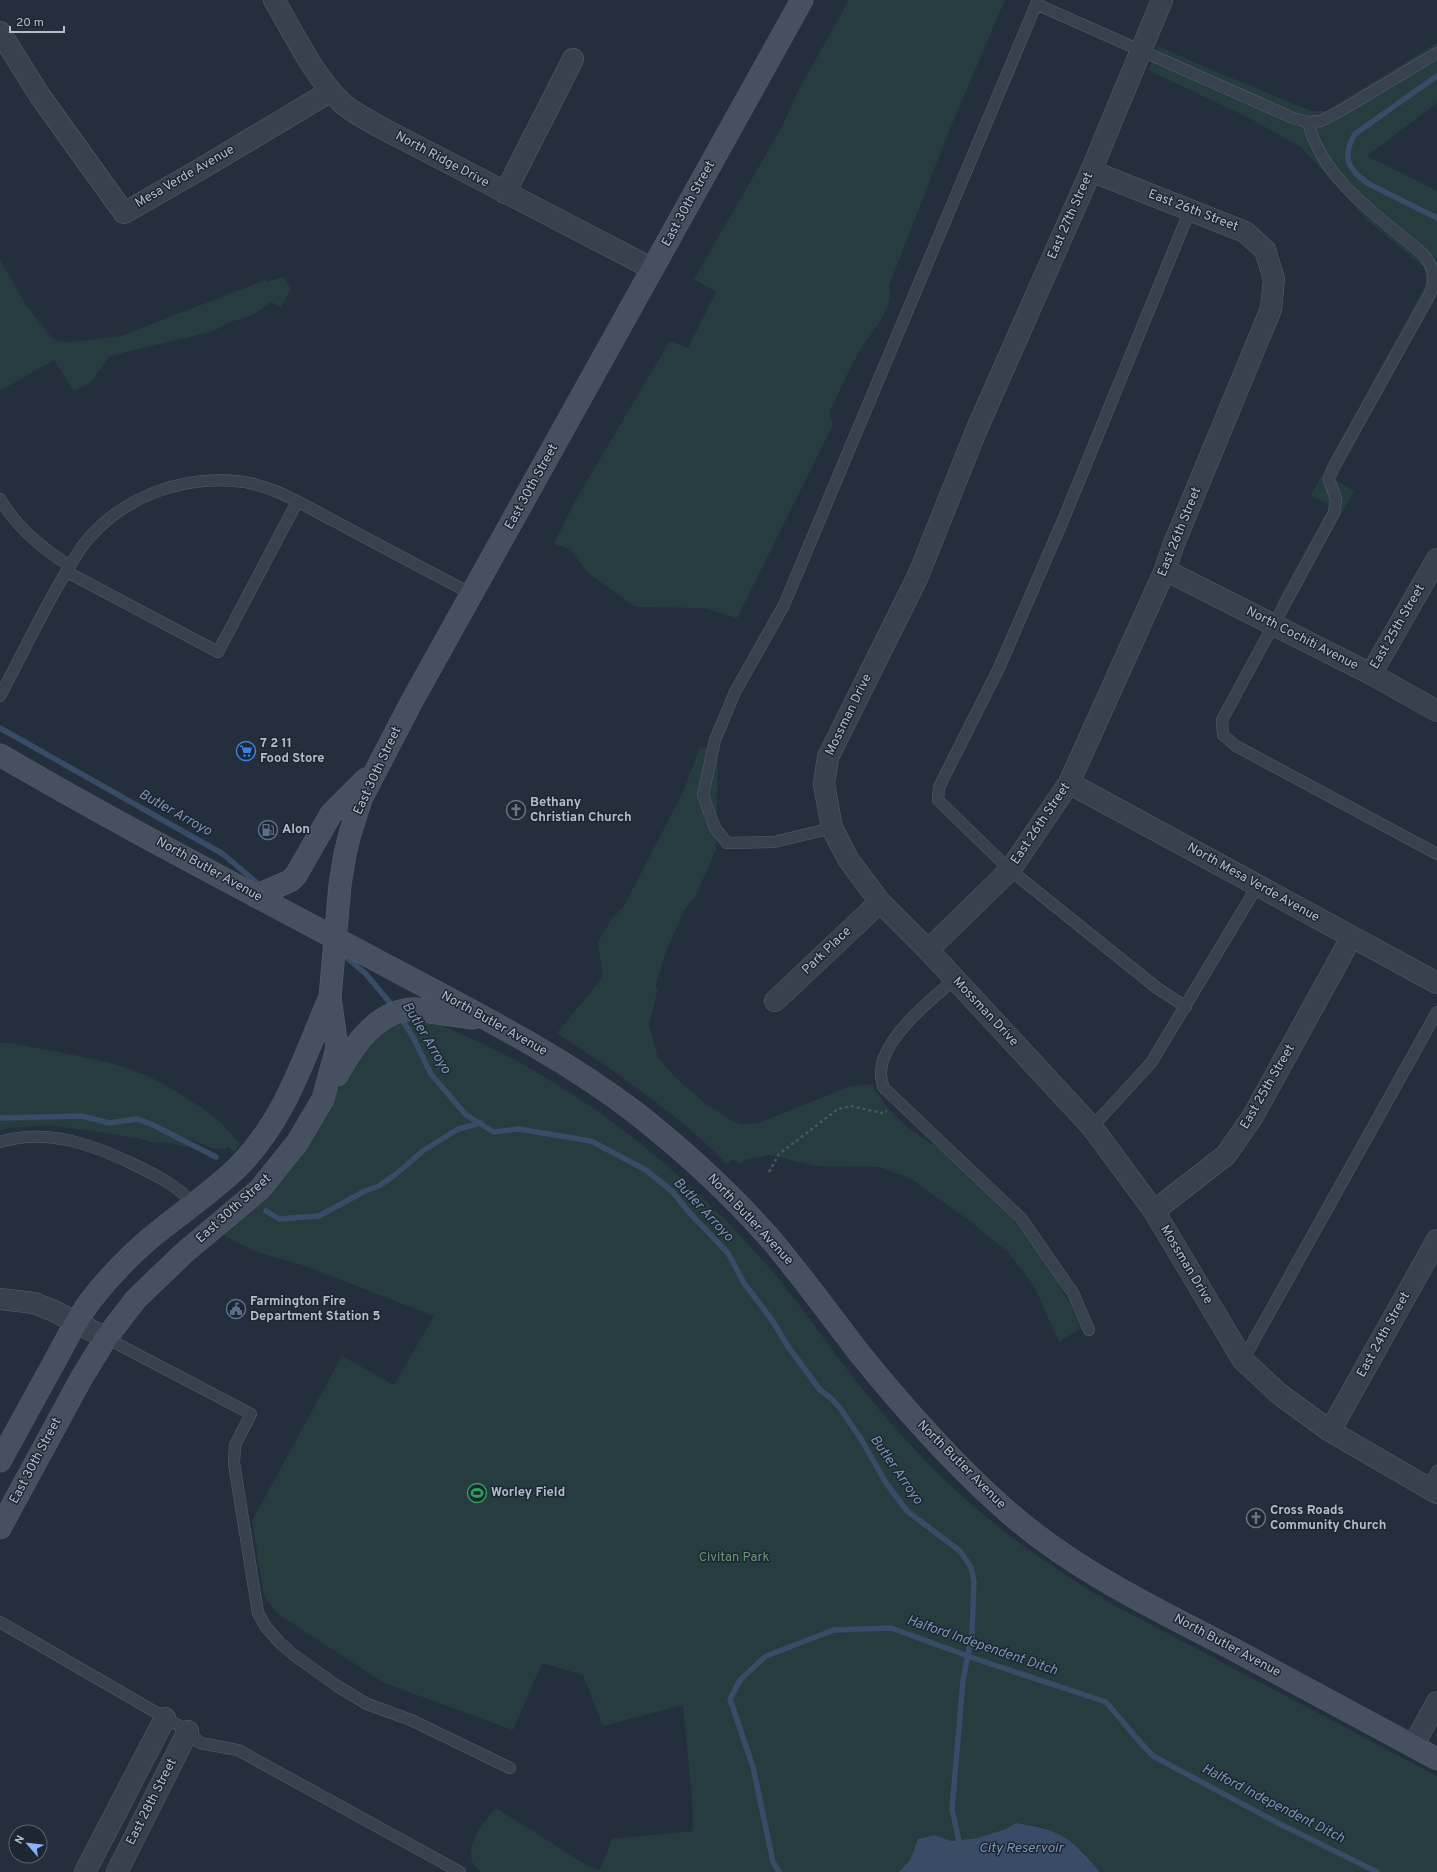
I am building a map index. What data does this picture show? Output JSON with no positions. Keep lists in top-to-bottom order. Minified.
{"streets":{"main road":["East 30th Street","North Butler Avenue"],"street":["North Ridge Drive","Mesa Verde Avenue","East 26th Street","East 27th Street","East 25th Street","North Cochiti Avenue","Mossman Drive","North Mesa Verde Avenue","Park Place","East 24th Street","East 28th Street"]},"crossings":[["North Ridge Drive","Mesa Verde Avenue"],["North Ridge Drive","East 30th Street"],["East 30th Street","North Butler Avenue"],["East 26th Street","East 27th Street"],["East 26th Street","North Cochiti Avenue"],["East 26th Street","Mossman Drive"],["East 26th Street","North Mesa Verde Avenue"],["East 27th Street","Mossman Drive"],["East 25th Street","North Cochiti Avenue"],["East 25th Street","Mossman Drive"],["East 25th Street","North Mesa Verde Avenue"],["Mossman Drive","Park Place"],["Mossman Drive","East 24th Street"]],"water":["Butler Arroyo","Halford Independent Ditch","City Reservoir"],"parks":["Civitan Park"],"places":{"supermarket":["7 2 11 Food Store"],"church":["Bethany Christian Church","Cross Roads Community Church"],"fuel station":["Alon"],"public building":["Farmington Fire Department Station 5"],"sports":["Worley Field"]},"scale_bar":"20 m","north":"top left"}
